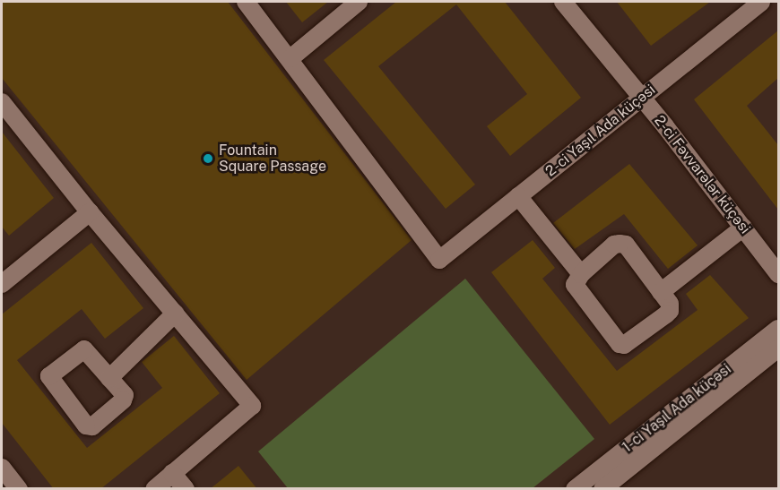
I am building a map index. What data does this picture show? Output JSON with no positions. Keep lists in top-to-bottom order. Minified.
{"streets":{"street":["2-ci Yaşıl Ada küçəsi","2-ci Fəvvarələr küçəsi","1-ci Yaşıl Ada küçəsi"]},"crossings":[["2-ci Yaşıl Ada küçəsi","2-ci Fəvvarələr küçəsi"]],"places":["Fountain Square Passage"]}
